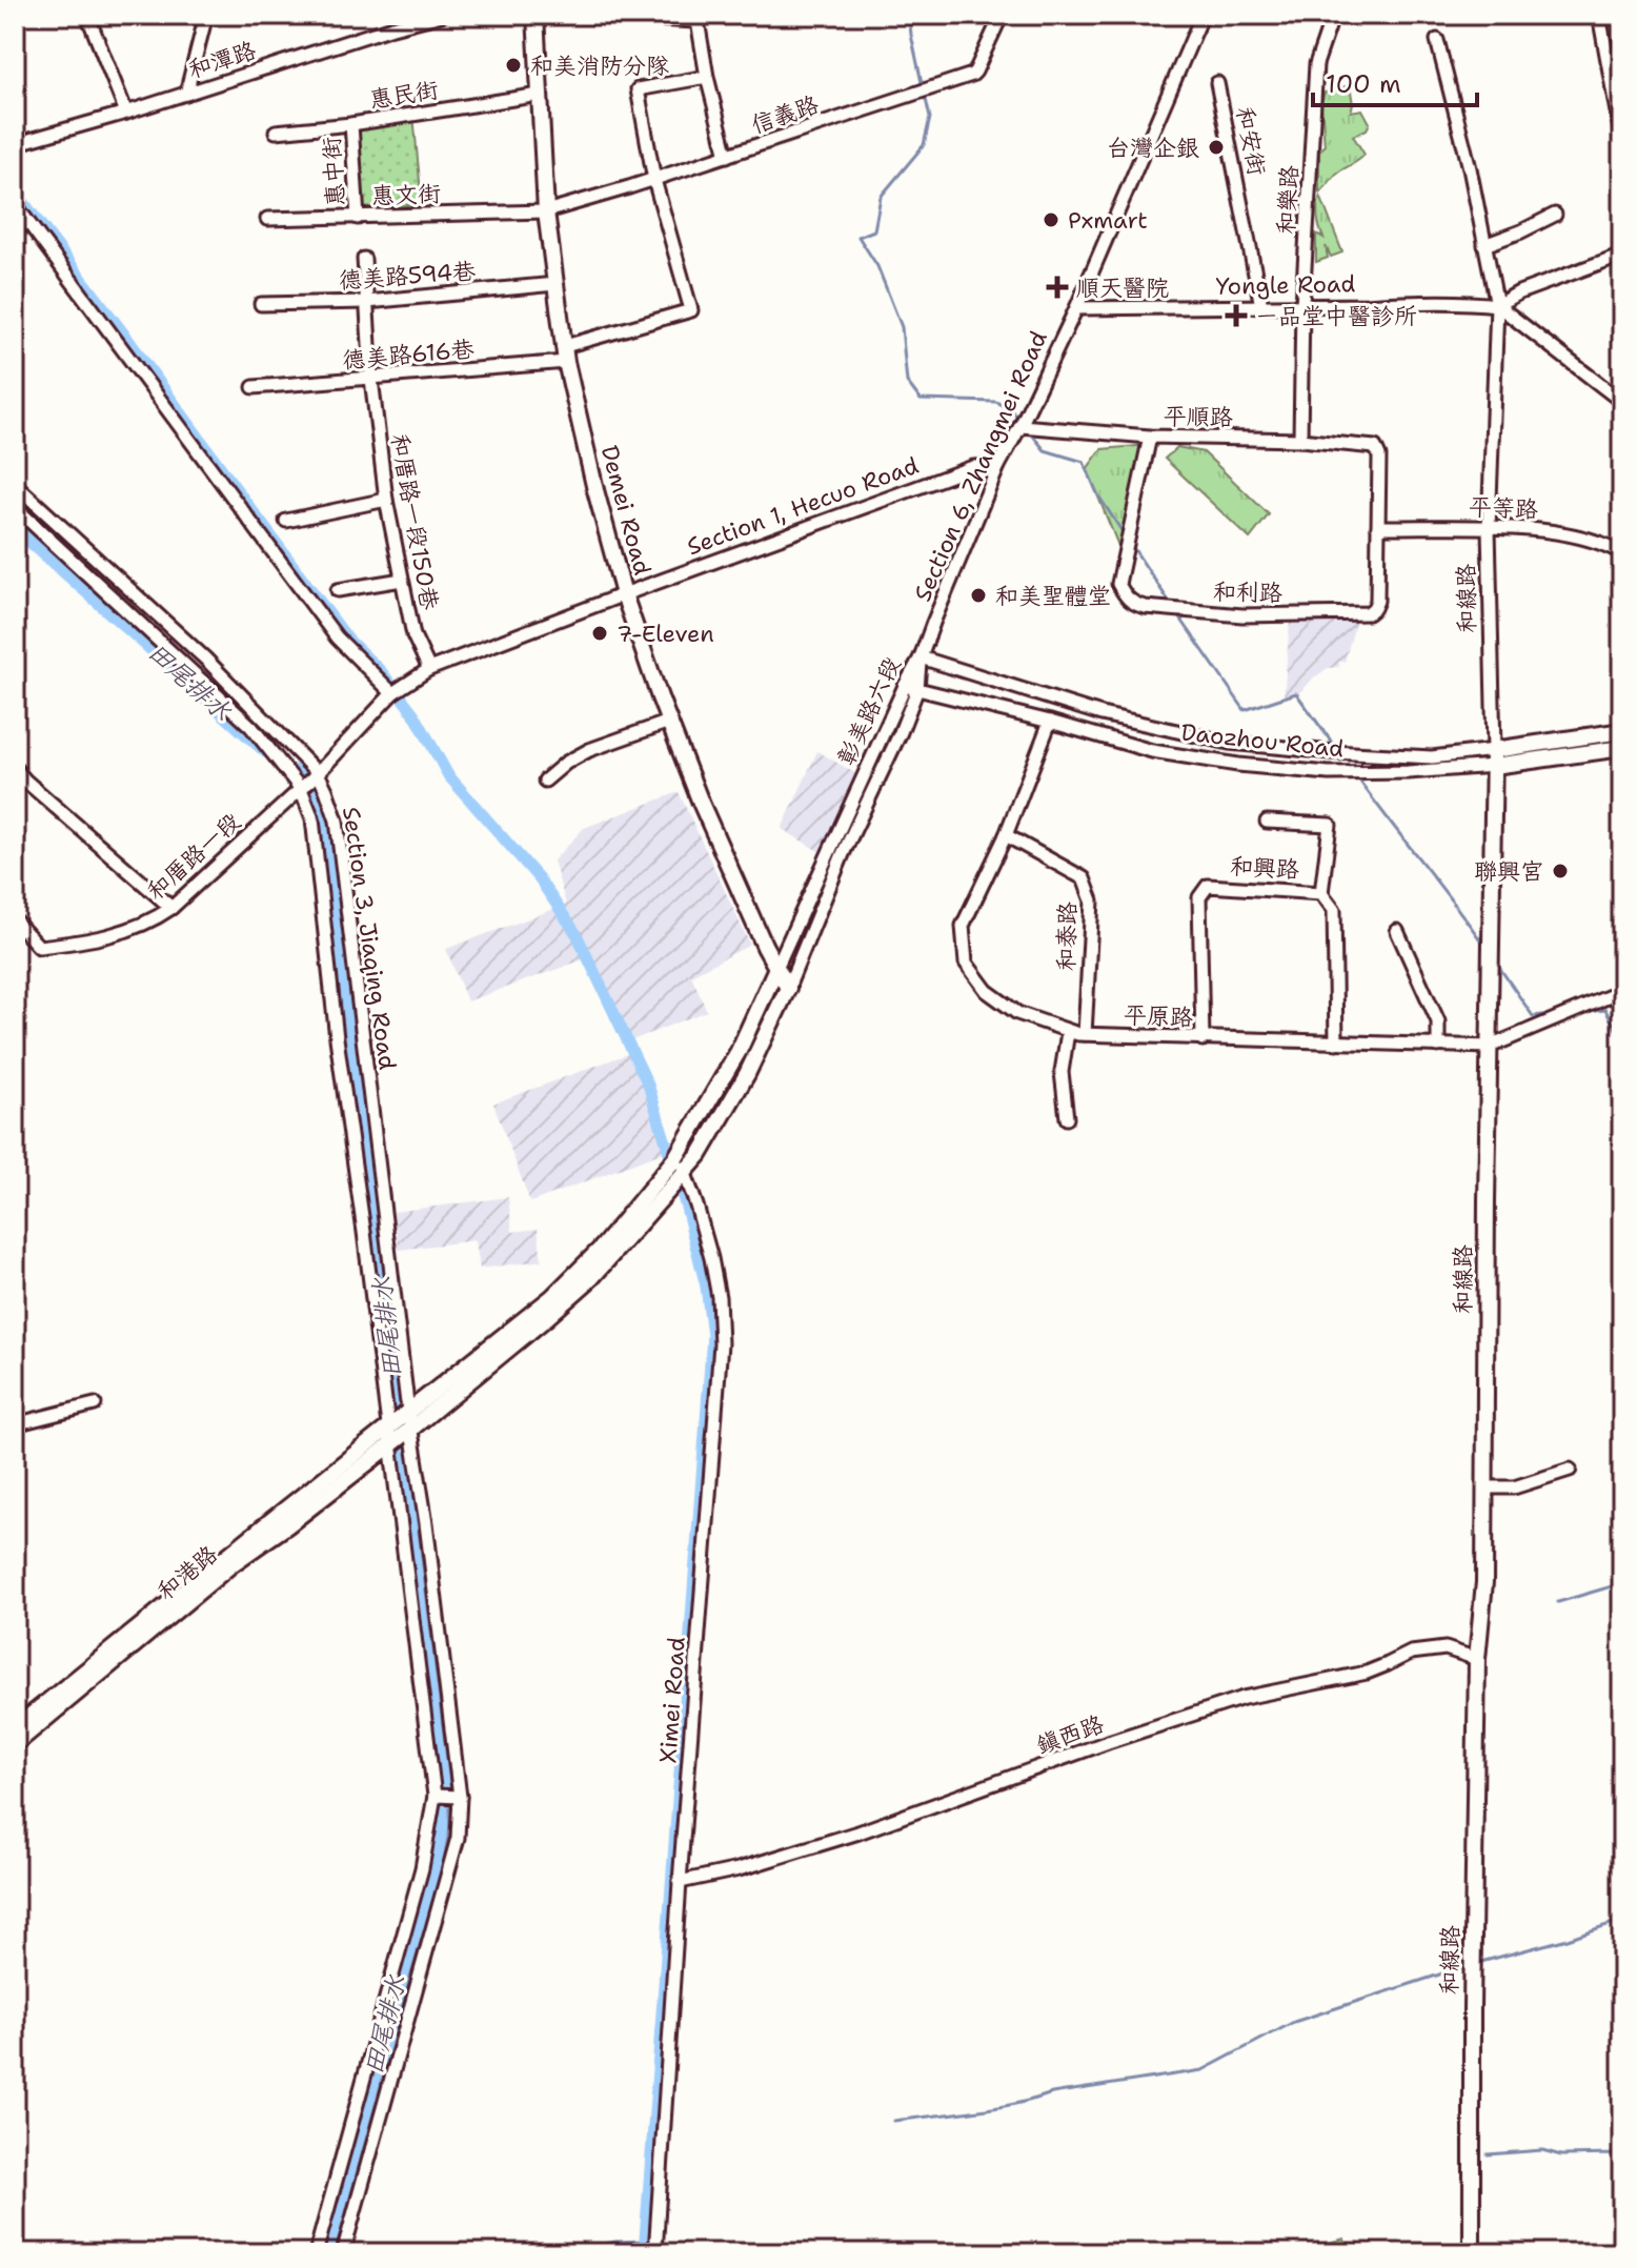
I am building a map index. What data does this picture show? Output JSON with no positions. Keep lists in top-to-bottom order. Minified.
{"streets":{"main road":["Demei Road","和線路","彰美路六段","Daozhou Road","和港路"],"street":["和潭路","惠民街","信義路","和安街","惠中街","惠文街","和樂路","德美路594巷","Yongle Road","德美路616巷","平順路","Section 6, Zhangmei Road","Section 1, Hecuo Road","平等路","和厝路一段150巷","和利路","和厝路一段","和興路","和泰路","Section 3, Jiaqing Road","平原路","Ximei Road","鎮西路"]},"crossings":[["惠民街","惠中街"],["惠民街","Demei Road"],["信義路","惠文街"],["信義路","Demei Road"],["和安街","Yongle Road"],["惠中街","惠文街"],["惠文街","Demei Road"],["和樂路","Yongle Road"],["和樂路","平順路"],["德美路594巷","Demei Road"],["德美路594巷","和厝路一段150巷"],["Yongle Road","Section 6, Zhangmei Road"],["Yongle Road","和線路"],["德美路616巷","Demei Road"],["德美路616巷","和厝路一段150巷"],["平順路","Section 6, Zhangmei Road"],["平順路","和利路"],["Section 6, Zhangmei Road","Section 1, Hecuo Road"],["Section 6, Zhangmei Road","彰美路六段"],["Section 6, Zhangmei Road","Daozhou Road"],["Section 1, Hecuo Road","Demei Road"],["Section 1, Hecuo Road","和厝路一段150巷"],["平等路","和利路"],["平等路","和線路"],["Demei Road","彰美路六段"],["和線路","Daozhou Road"],["和線路","平原路"],["和線路","鎮西路"],["彰美路六段","Daozhou Road"],["彰美路六段","和港路"],["彰美路六段","Ximei Road"],["Daozhou Road","平原路"],["和厝路一段","Section 3, Jiaqing Road"],["和興路","平原路"],["和泰路","平原路"],["Section 3, Jiaqing Road","和港路"],["和港路","Ximei Road"],["Ximei Road","鎮西路"]],"water":["田尾排水"],"places":{"other":["和美消防分隊","台灣企銀","Pxmart","和美聖體堂","7-Eleven","聯興宮"],"health":["順天醫院","ㄧ品堂中醫診所"]},"scale_bar":"100 m"}
